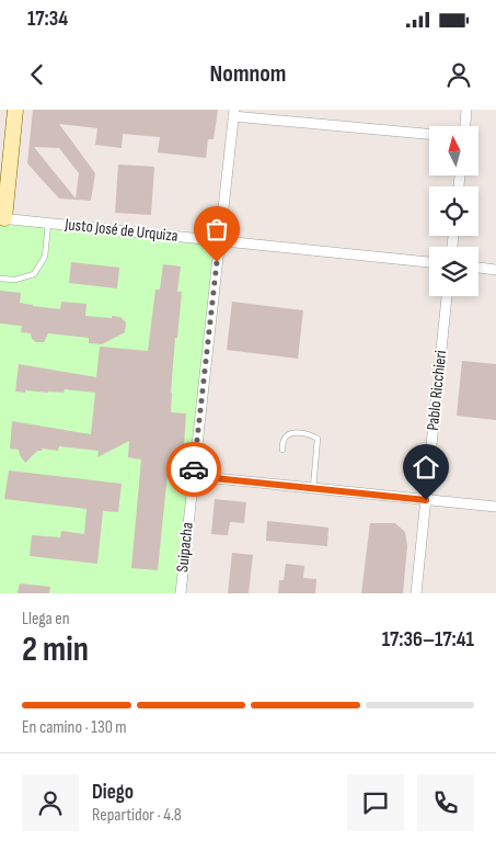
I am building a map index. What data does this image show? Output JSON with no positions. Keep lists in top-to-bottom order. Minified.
{"streets":{"street":["Justo José de Urquiza","Pablo Ricchieri","Suipacha"]},"crossings":[["Justo José de Urquiza","Suipacha"]],"north":"top","page":{"status":"17:34","header":"Nomnom","heading":["2 min","Llega en","17:36–17:41"],"panel":["Diego","Repartidor · 4.8"],"bar":"En camino · 130 m"}}
